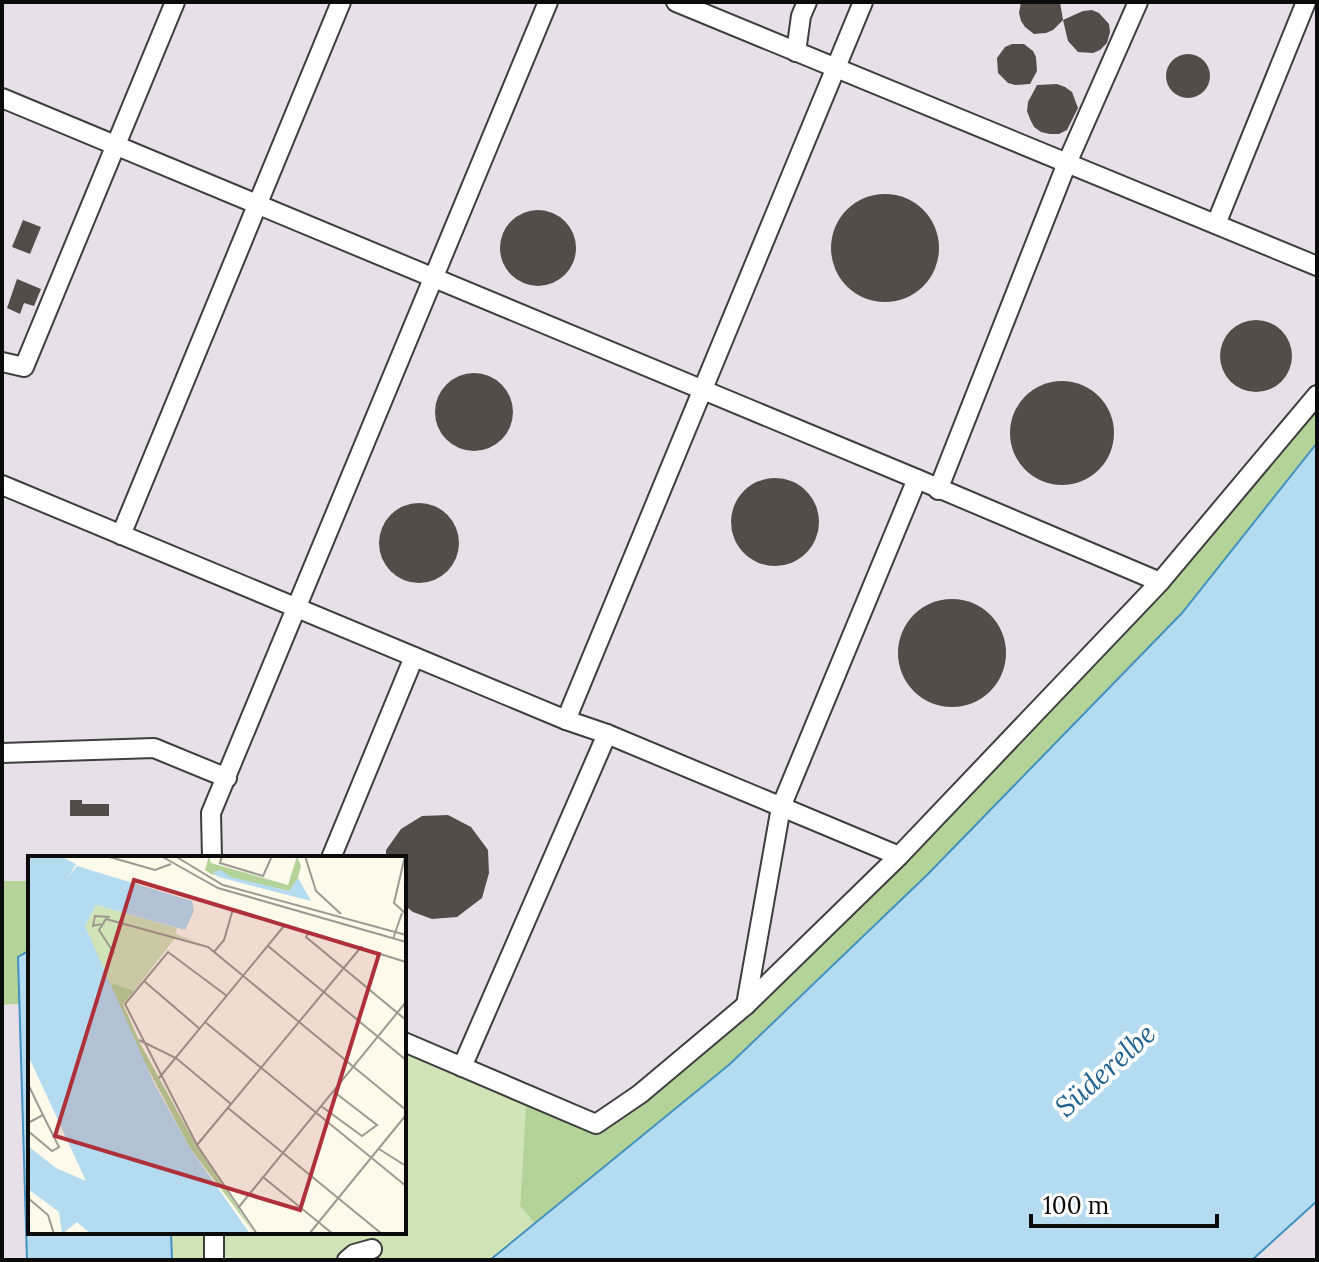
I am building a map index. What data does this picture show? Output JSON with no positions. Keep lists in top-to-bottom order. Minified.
{"water":["Süderelbe"],"scale_bar":"100 m"}
